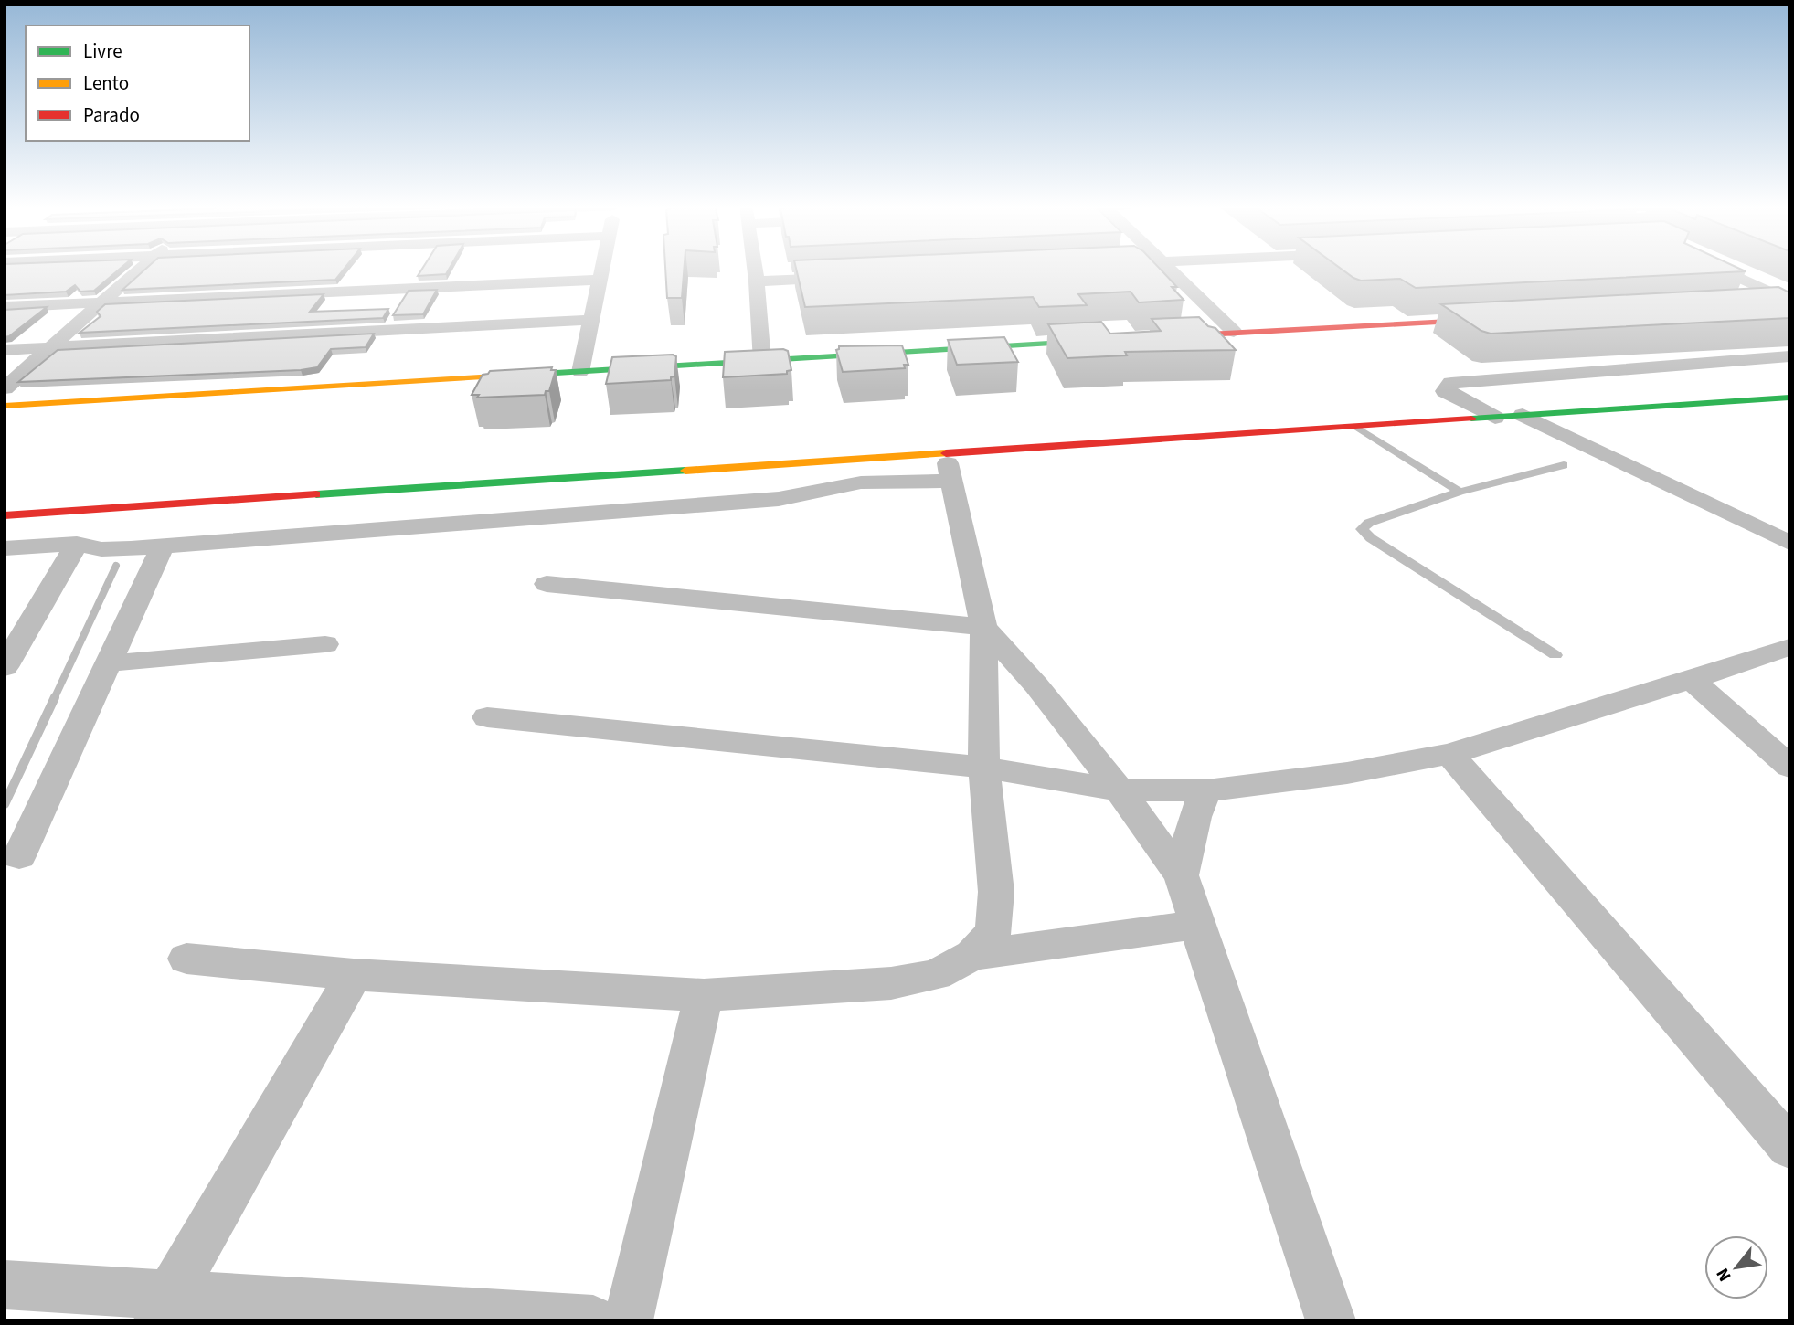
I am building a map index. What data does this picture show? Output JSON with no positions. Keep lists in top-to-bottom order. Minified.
{"legend":["Livre","Lento","Parado"],"north":"bottom left"}
